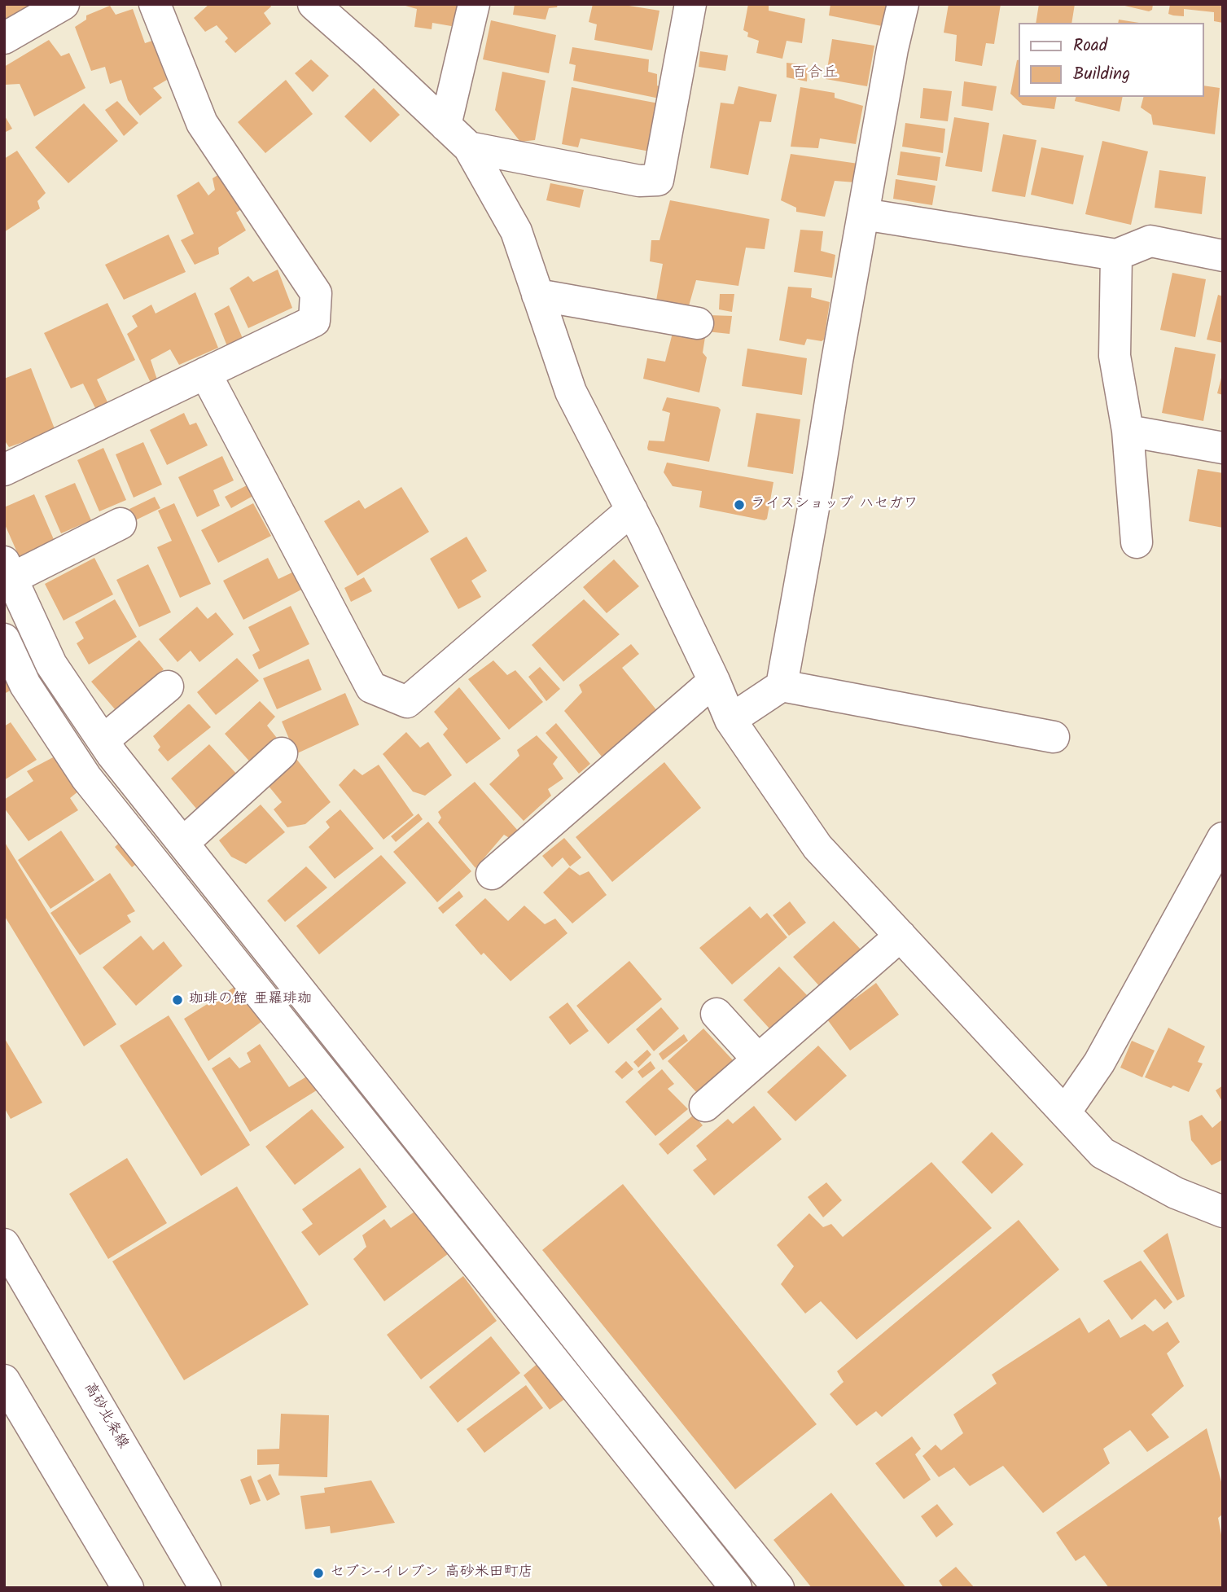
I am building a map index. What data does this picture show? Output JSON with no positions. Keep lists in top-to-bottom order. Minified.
{"streets":{"street":["高砂北条線"]},"districts":["百合丘"],"places":["ライスショップ ハセガワ","珈琲の館 亜羅琲珈","セブン-イレブン 高砂米田町店"],"legend":["Road","Building"]}
